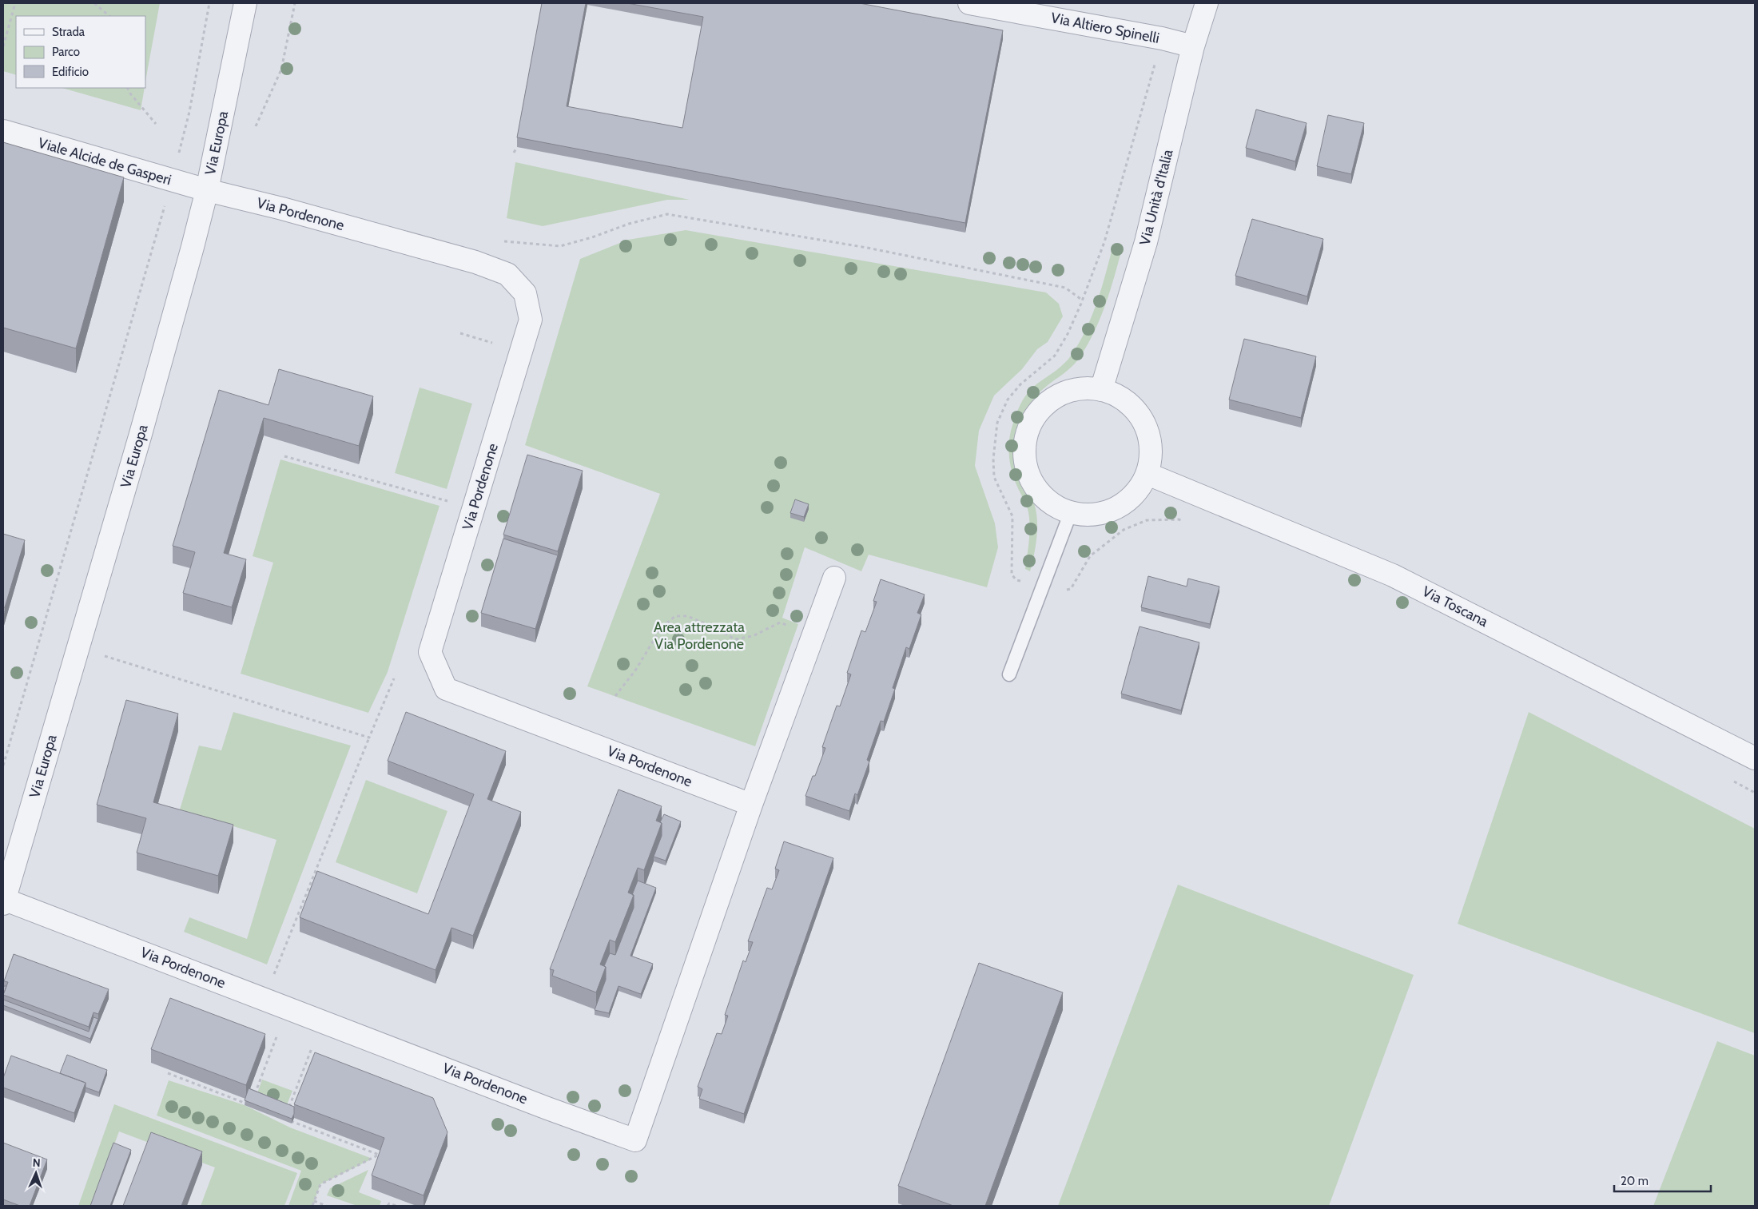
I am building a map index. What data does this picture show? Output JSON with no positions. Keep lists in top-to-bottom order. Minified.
{"streets":{"street":["Via Altiero Spinelli","Via Europa","Viale Alcide de Gasperi","Via Unità d'Italia","Via Pordenone","Via Toscana"]},"crossings":[["Via Altiero Spinelli","Via Unità d'Italia"],["Via Europa","Viale Alcide de Gasperi"],["Via Europa","Via Pordenone"],["Viale Alcide de Gasperi","Via Pordenone"],["Via Unità d'Italia","Via Toscana"]],"parks":["Area attrezzata Via Pordenone"],"legend":["Strada","Parco","Edificio"],"scale_bar":"20 m","north":"top"}
